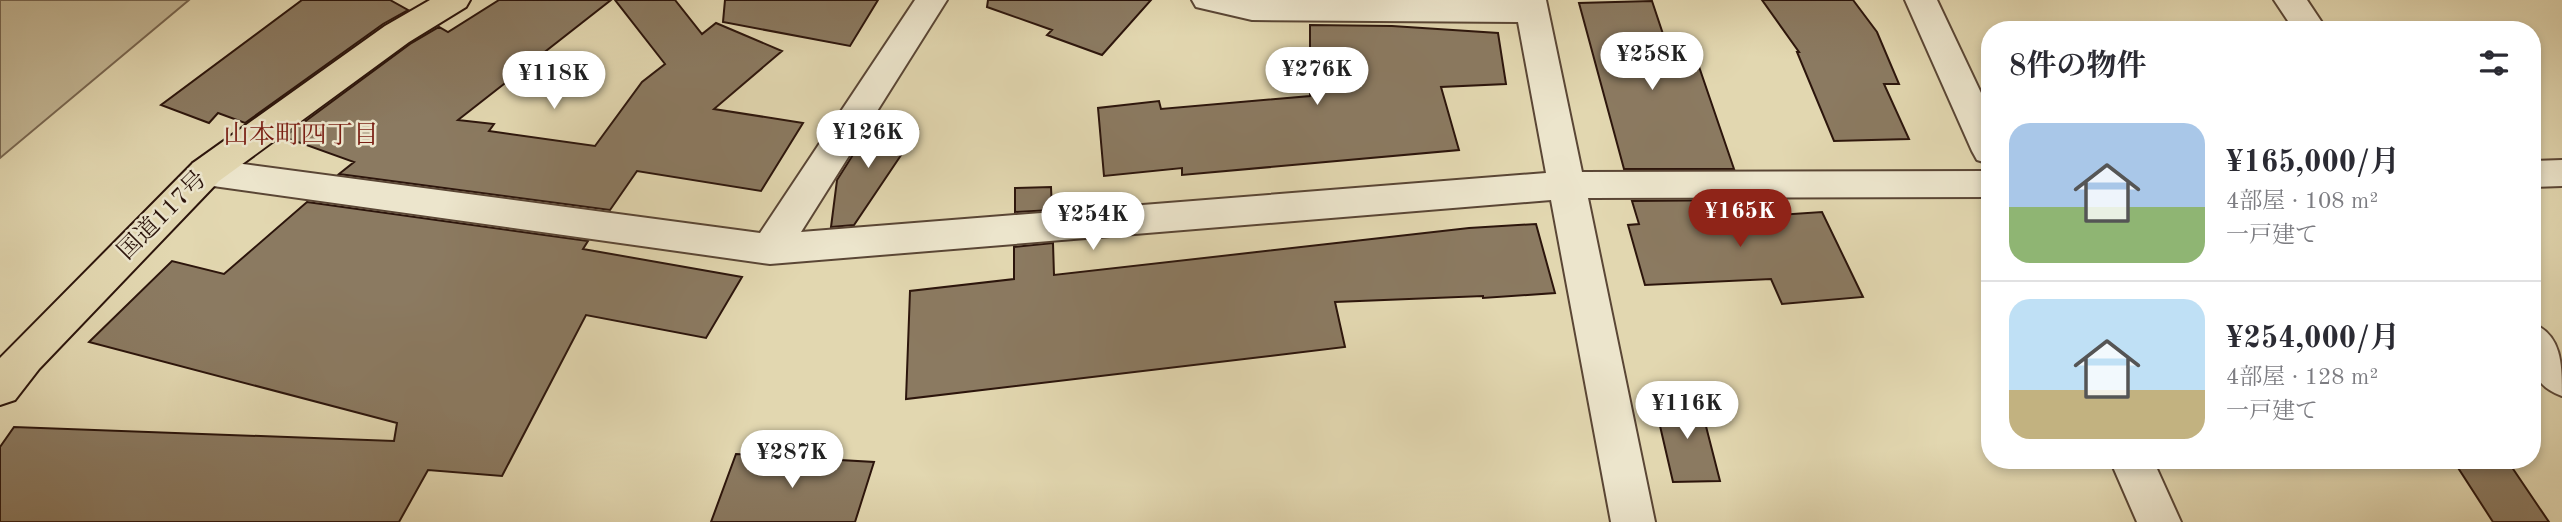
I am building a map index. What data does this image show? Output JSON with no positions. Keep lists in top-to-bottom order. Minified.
{"streets":{"highway":["国道117号"]},"districts":["山本町四丁目"],"page":{"heading":"8件の物件","price":["¥258K","¥276K","¥118K","¥126K","¥165K","¥254K","¥116K","¥287K"],"list":[{"name":"¥165,000/月","note":"4部屋 · 108 m² · 一戸建て"},{"name":"¥254,000/月","note":"4部屋 · 128 m² · 一戸建て"}]}}
